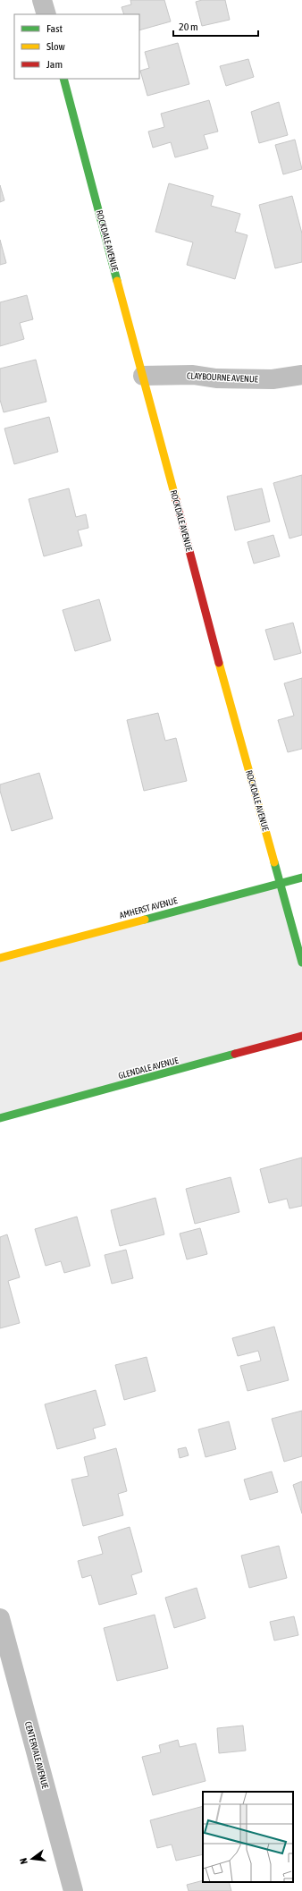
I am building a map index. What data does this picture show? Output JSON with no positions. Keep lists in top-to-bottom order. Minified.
{"streets":{"street":["ROCKDALE AVENUE","CLAYBOURNE AVENUE","AMHERST AVENUE","GLENDALE AVENUE","CENTERVALE AVENUE"]},"crossings":[["ROCKDALE AVENUE","CLAYBOURNE AVENUE"],["ROCKDALE AVENUE","AMHERST AVENUE"]],"legend":["Fast","Slow","Jam"],"scale_bar":"20 m","north":"left"}
